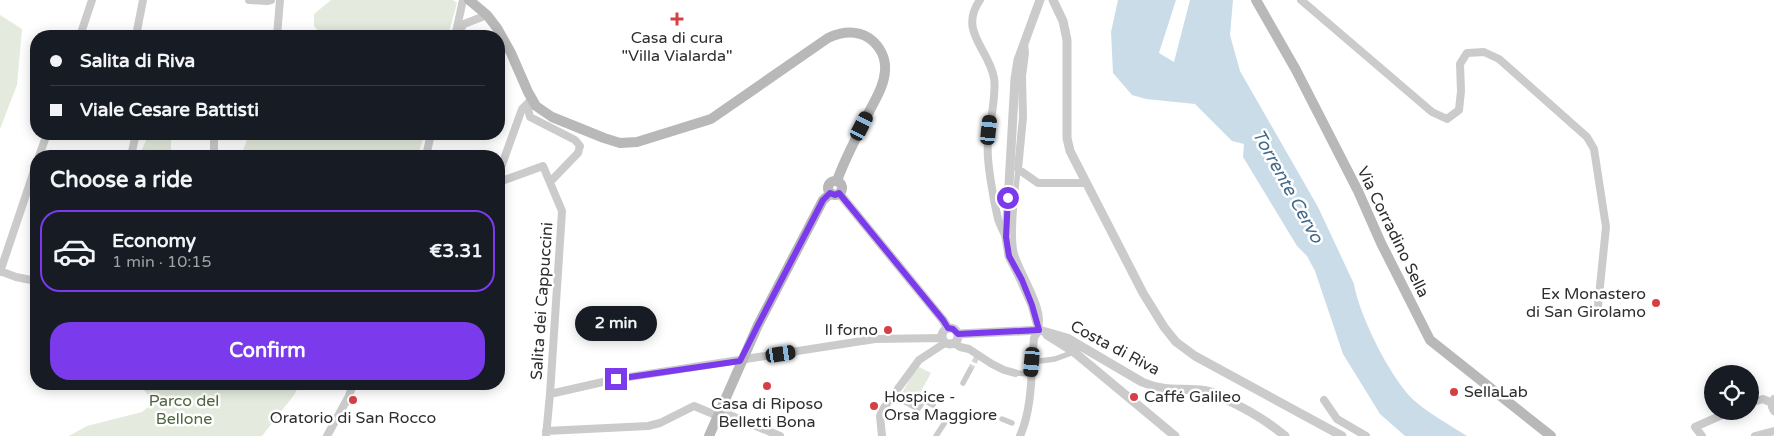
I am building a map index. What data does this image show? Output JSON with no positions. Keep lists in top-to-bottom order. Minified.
{"streets":{"main road":["Via Corradino Sella"],"street":["Salita dei Cappuccini","Costa di Riva"]},"water":["Torrente Cervo"],"parks":["Parco del Bellone"],"places":{"health":["Casa di cura \"Villa Vialarda\""],"other":["Ex Monastero di San Girolamo","Il forno","Casa di Riposo Belletti Bona","SellaLab","Caffé Galileo","Oratorio di San Rocco","Hospice - Orsa Maggiore"]},"page":{"banner":["Salita di Riva","Viale Cesare Battisti"],"heading":"Choose a ride","list":[{"name":"Economy","note":"1 min · 10:15","value":"€3.31"}],"bubble":"2 min","buttons":"Confirm"}}
